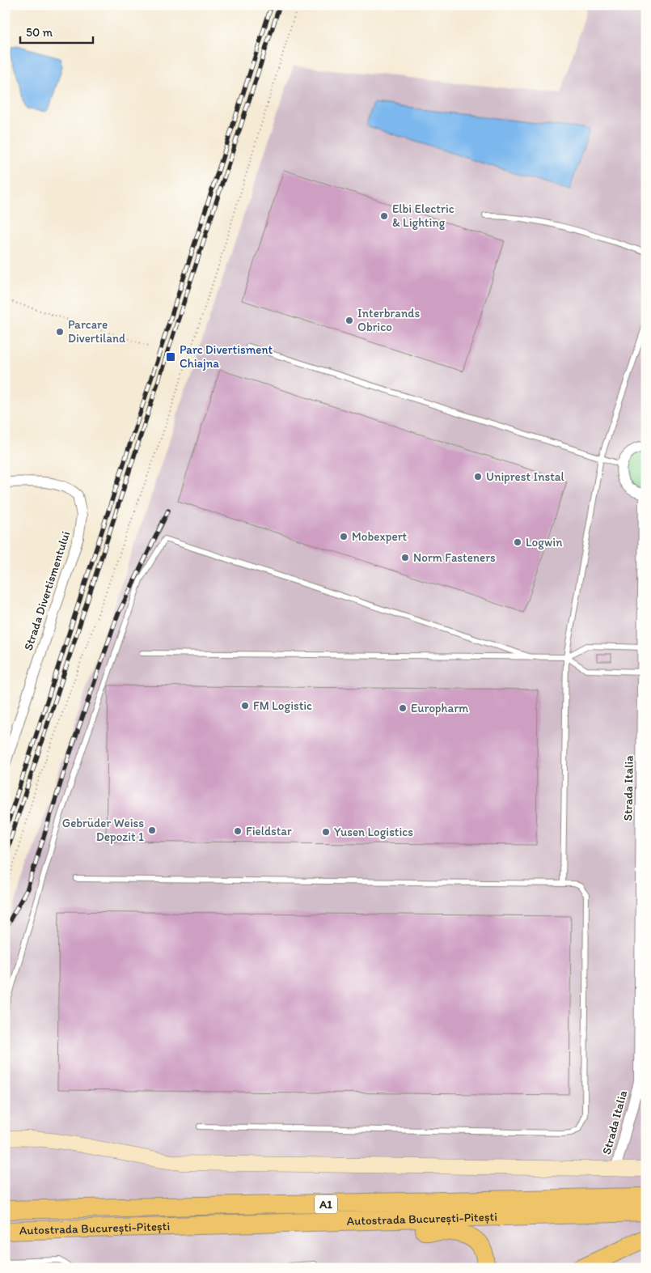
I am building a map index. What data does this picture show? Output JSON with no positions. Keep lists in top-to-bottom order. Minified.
{"streets":{"highway":["A1","Autostrada București-Pitești"],"street":["Strada Divertismentului","Strada Italia"]},"places":{"other":["Elbi Electric & Lighting","Interbrands Obrico","Parcare Divertiland","Uniprest Instal","Mobexpert","Logwin","Norm Fasteners","FM Logistic","Europharm","Gebrüder Weiss Depozit 1","Fieldstar","Yusen Logistics"],"transit":["Parc Divertisment Chiajna"]},"scale_bar":"50 m"}
